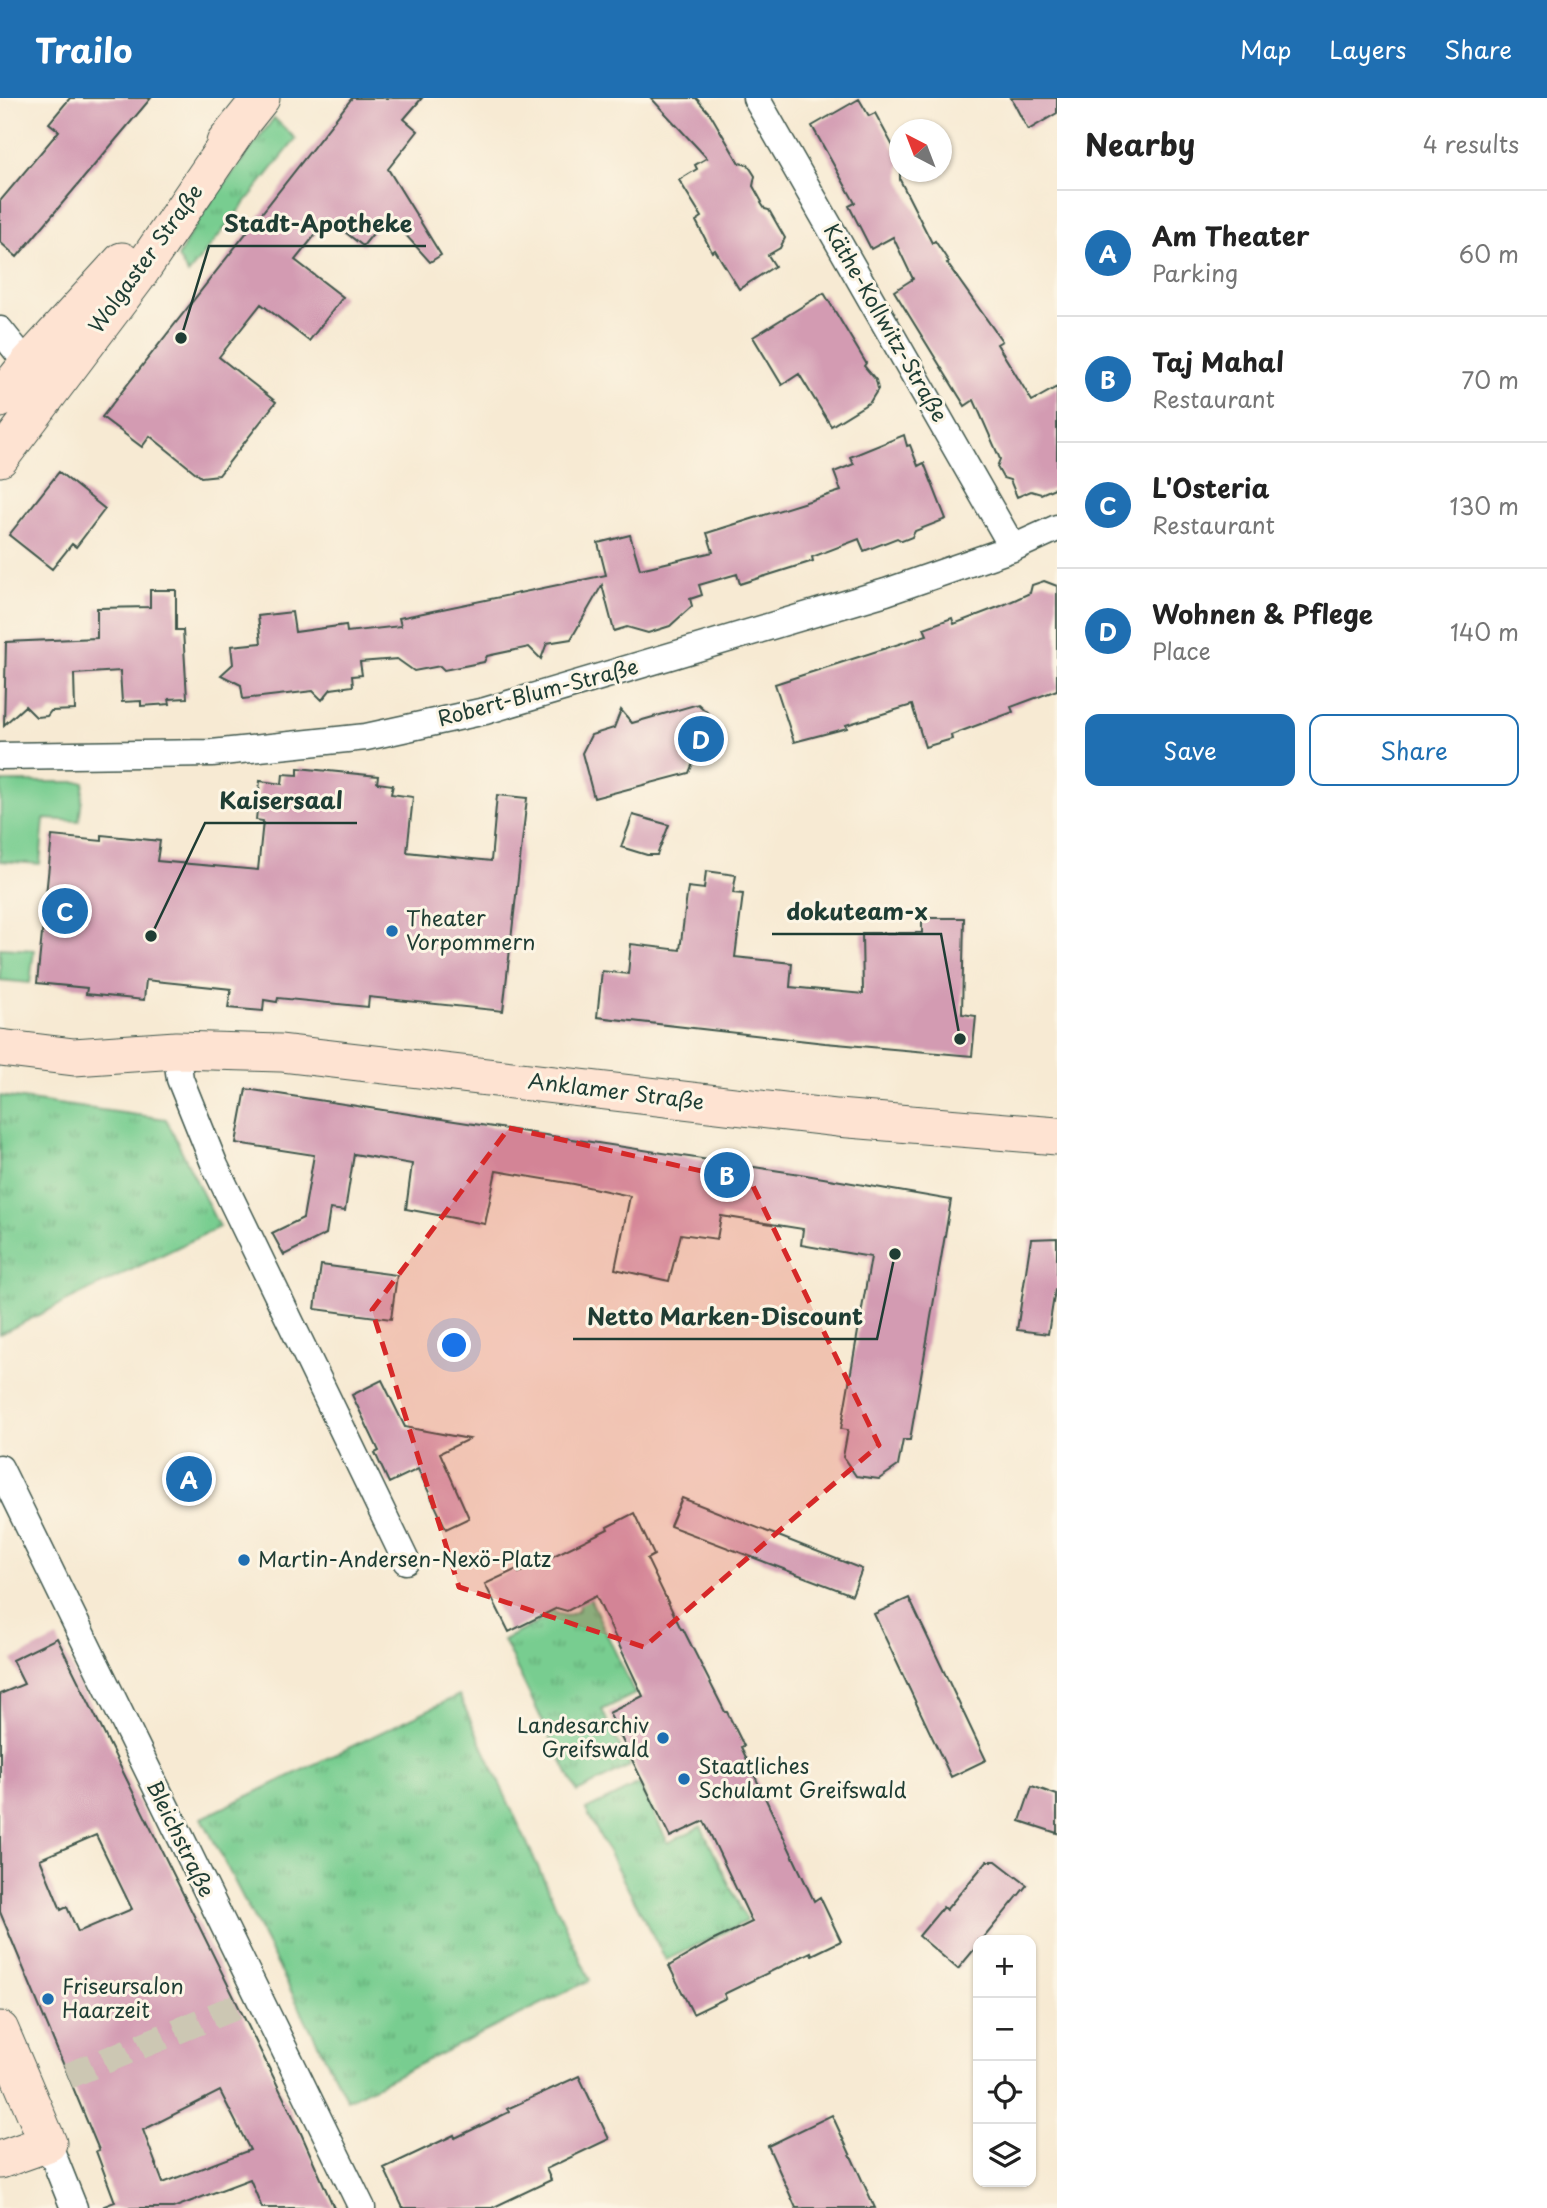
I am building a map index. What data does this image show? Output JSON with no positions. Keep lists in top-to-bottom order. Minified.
{"streets":{"main road":["Wolgaster Straße","Anklamer Straße"],"street":["Käthe-Kollwitz-Straße","Robert-Blum-Straße","Bleichstraße"]},"crossings":[["Käthe-Kollwitz-Straße","Robert-Blum-Straße"]],"places":["Stadt-Apotheke","Theater Vorpommern","Kaisersaal","dokuteam-x","Netto Marken-Discount","Martin-Andersen-Nexö-Platz","Landesarchiv Greifswald","Staatliches Schulamt Greifswald","Friseursalon Haarzeit"],"north":"top left","page":{"header":"Trailo","nav":["Map","Layers","Share"],"heading":["Nearby","4 results"],"list":[{"mark":"A","name":"Am Theater","note":"Parking","value":"60 m"},{"mark":"B","name":"Taj Mahal","note":"Restaurant","value":"70 m"},{"mark":"C","name":"L'Osteria","note":"Restaurant","value":"130 m"},{"mark":"D","name":"Wohnen & Pflege","note":"Place","value":"140 m"}],"buttons":["Save","Share"],"pins":["D","C","B","A"],"map_buttons":["+","−"]}}
